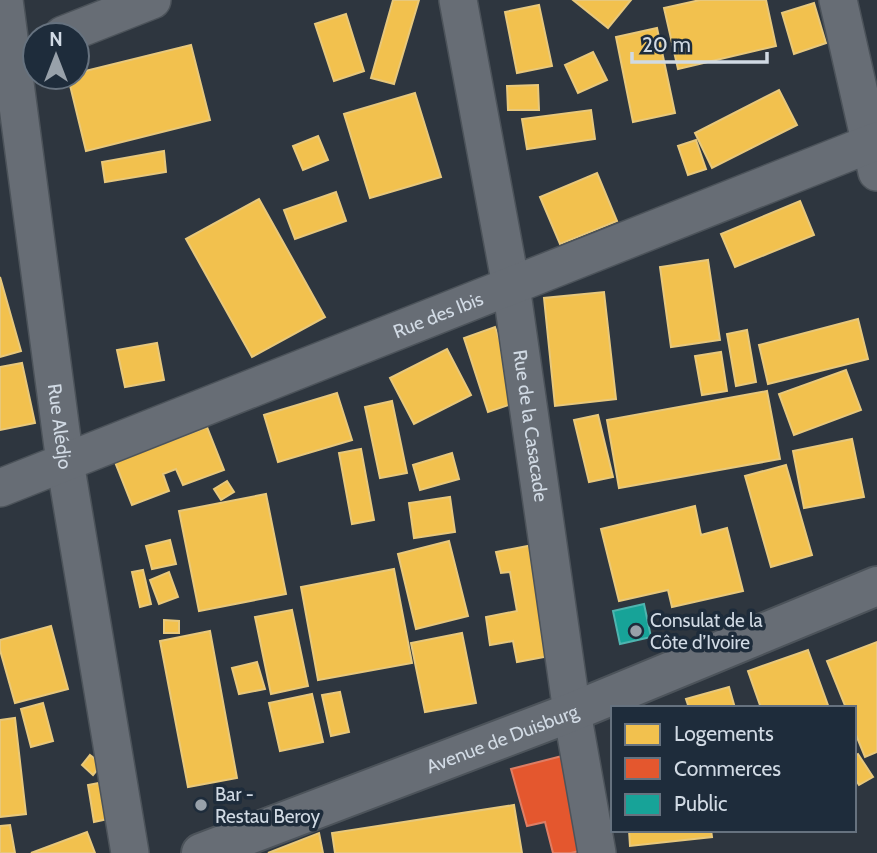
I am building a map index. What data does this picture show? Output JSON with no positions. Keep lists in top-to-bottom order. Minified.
{"streets":{"street":["Rue des Ibis","Rue de la Casacade","Rue Alédjo","Avenue de Duisburg"]},"crossings":[["Rue des Ibis","Rue de la Casacade"],["Rue des Ibis","Rue Alédjo"],["Rue de la Casacade","Avenue de Duisburg"]],"places":["Consulat de la Côte d’Ivoire","Bar - Restau Beroy"],"legend":["Logements","Commerces","Public"],"scale_bar":"20 m","north":"top"}
